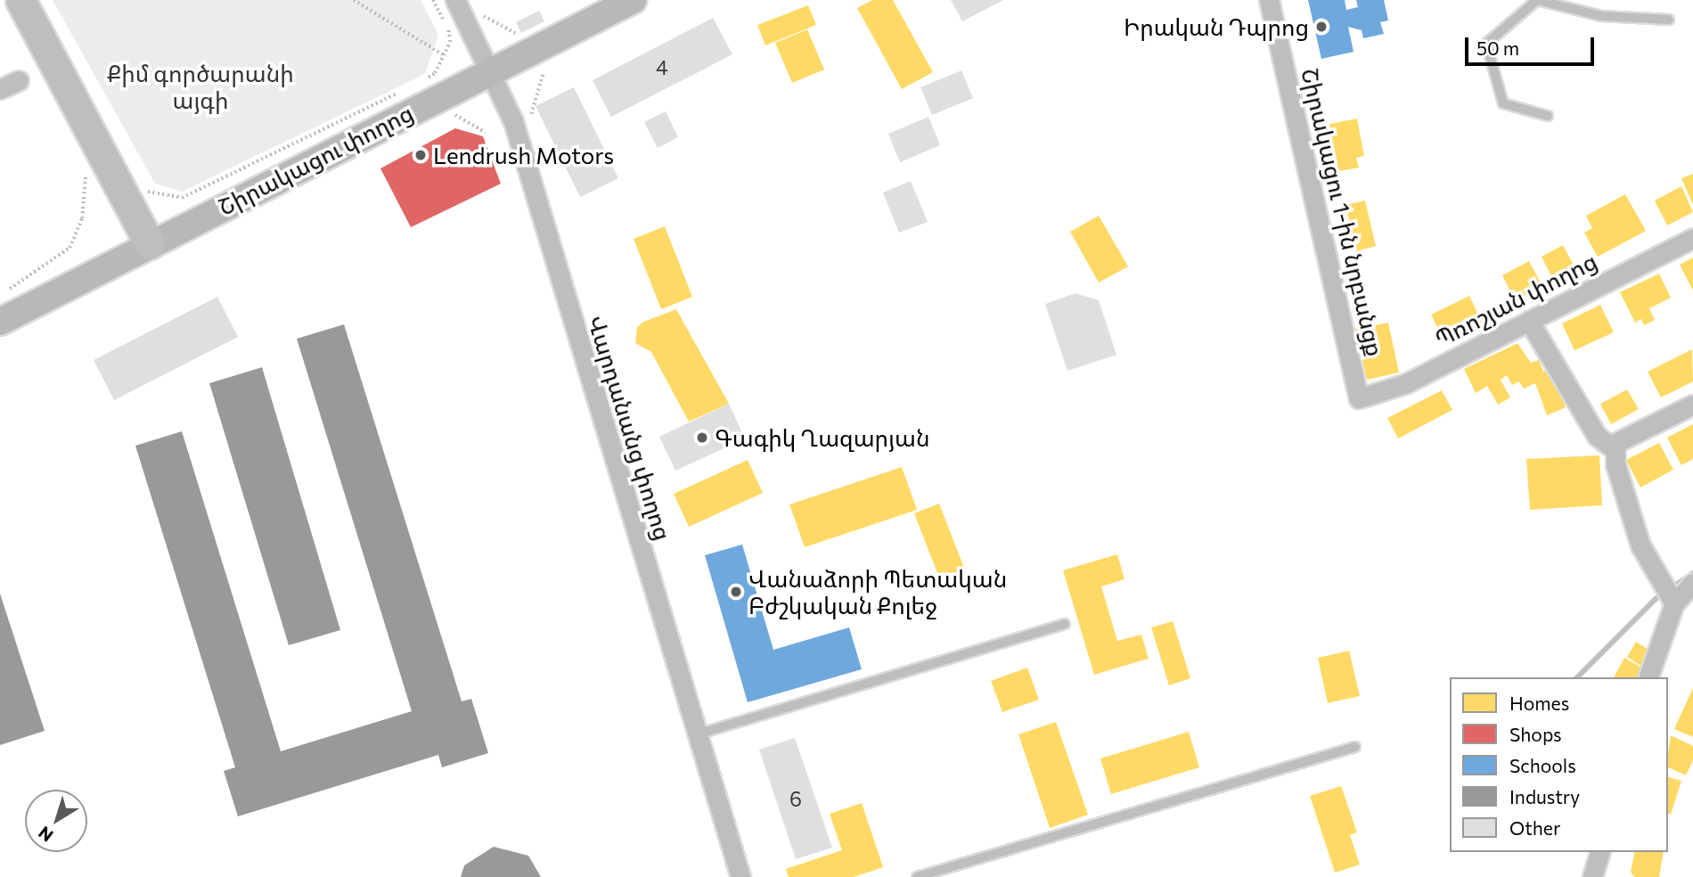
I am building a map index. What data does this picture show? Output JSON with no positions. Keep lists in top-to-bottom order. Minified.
{"streets":{"street":["Շիրակացու փողոց","Շիրակացու 1-ին նրբանցք","Պռոշյան փողոց","Վարդանանց փողոց"]},"crossings":[["Շիրակացու փողոց","Վարդանանց փողոց"],["Շիրակացու 1-ին նրբանցք","Պռոշյան փողոց"]],"parks":["Քիմ գործարանի այգի"],"places":["Իրական Դպրոց","Lendrush Motors","Գագիկ Ղազարյան","Վանաձորի Պետական Բժշկական Քոլեջ"],"house_numbers":["4","6"],"legend":["Homes","Shops","Schools","Industry","Other"],"scale_bar":"50 m","north":"bottom left"}
